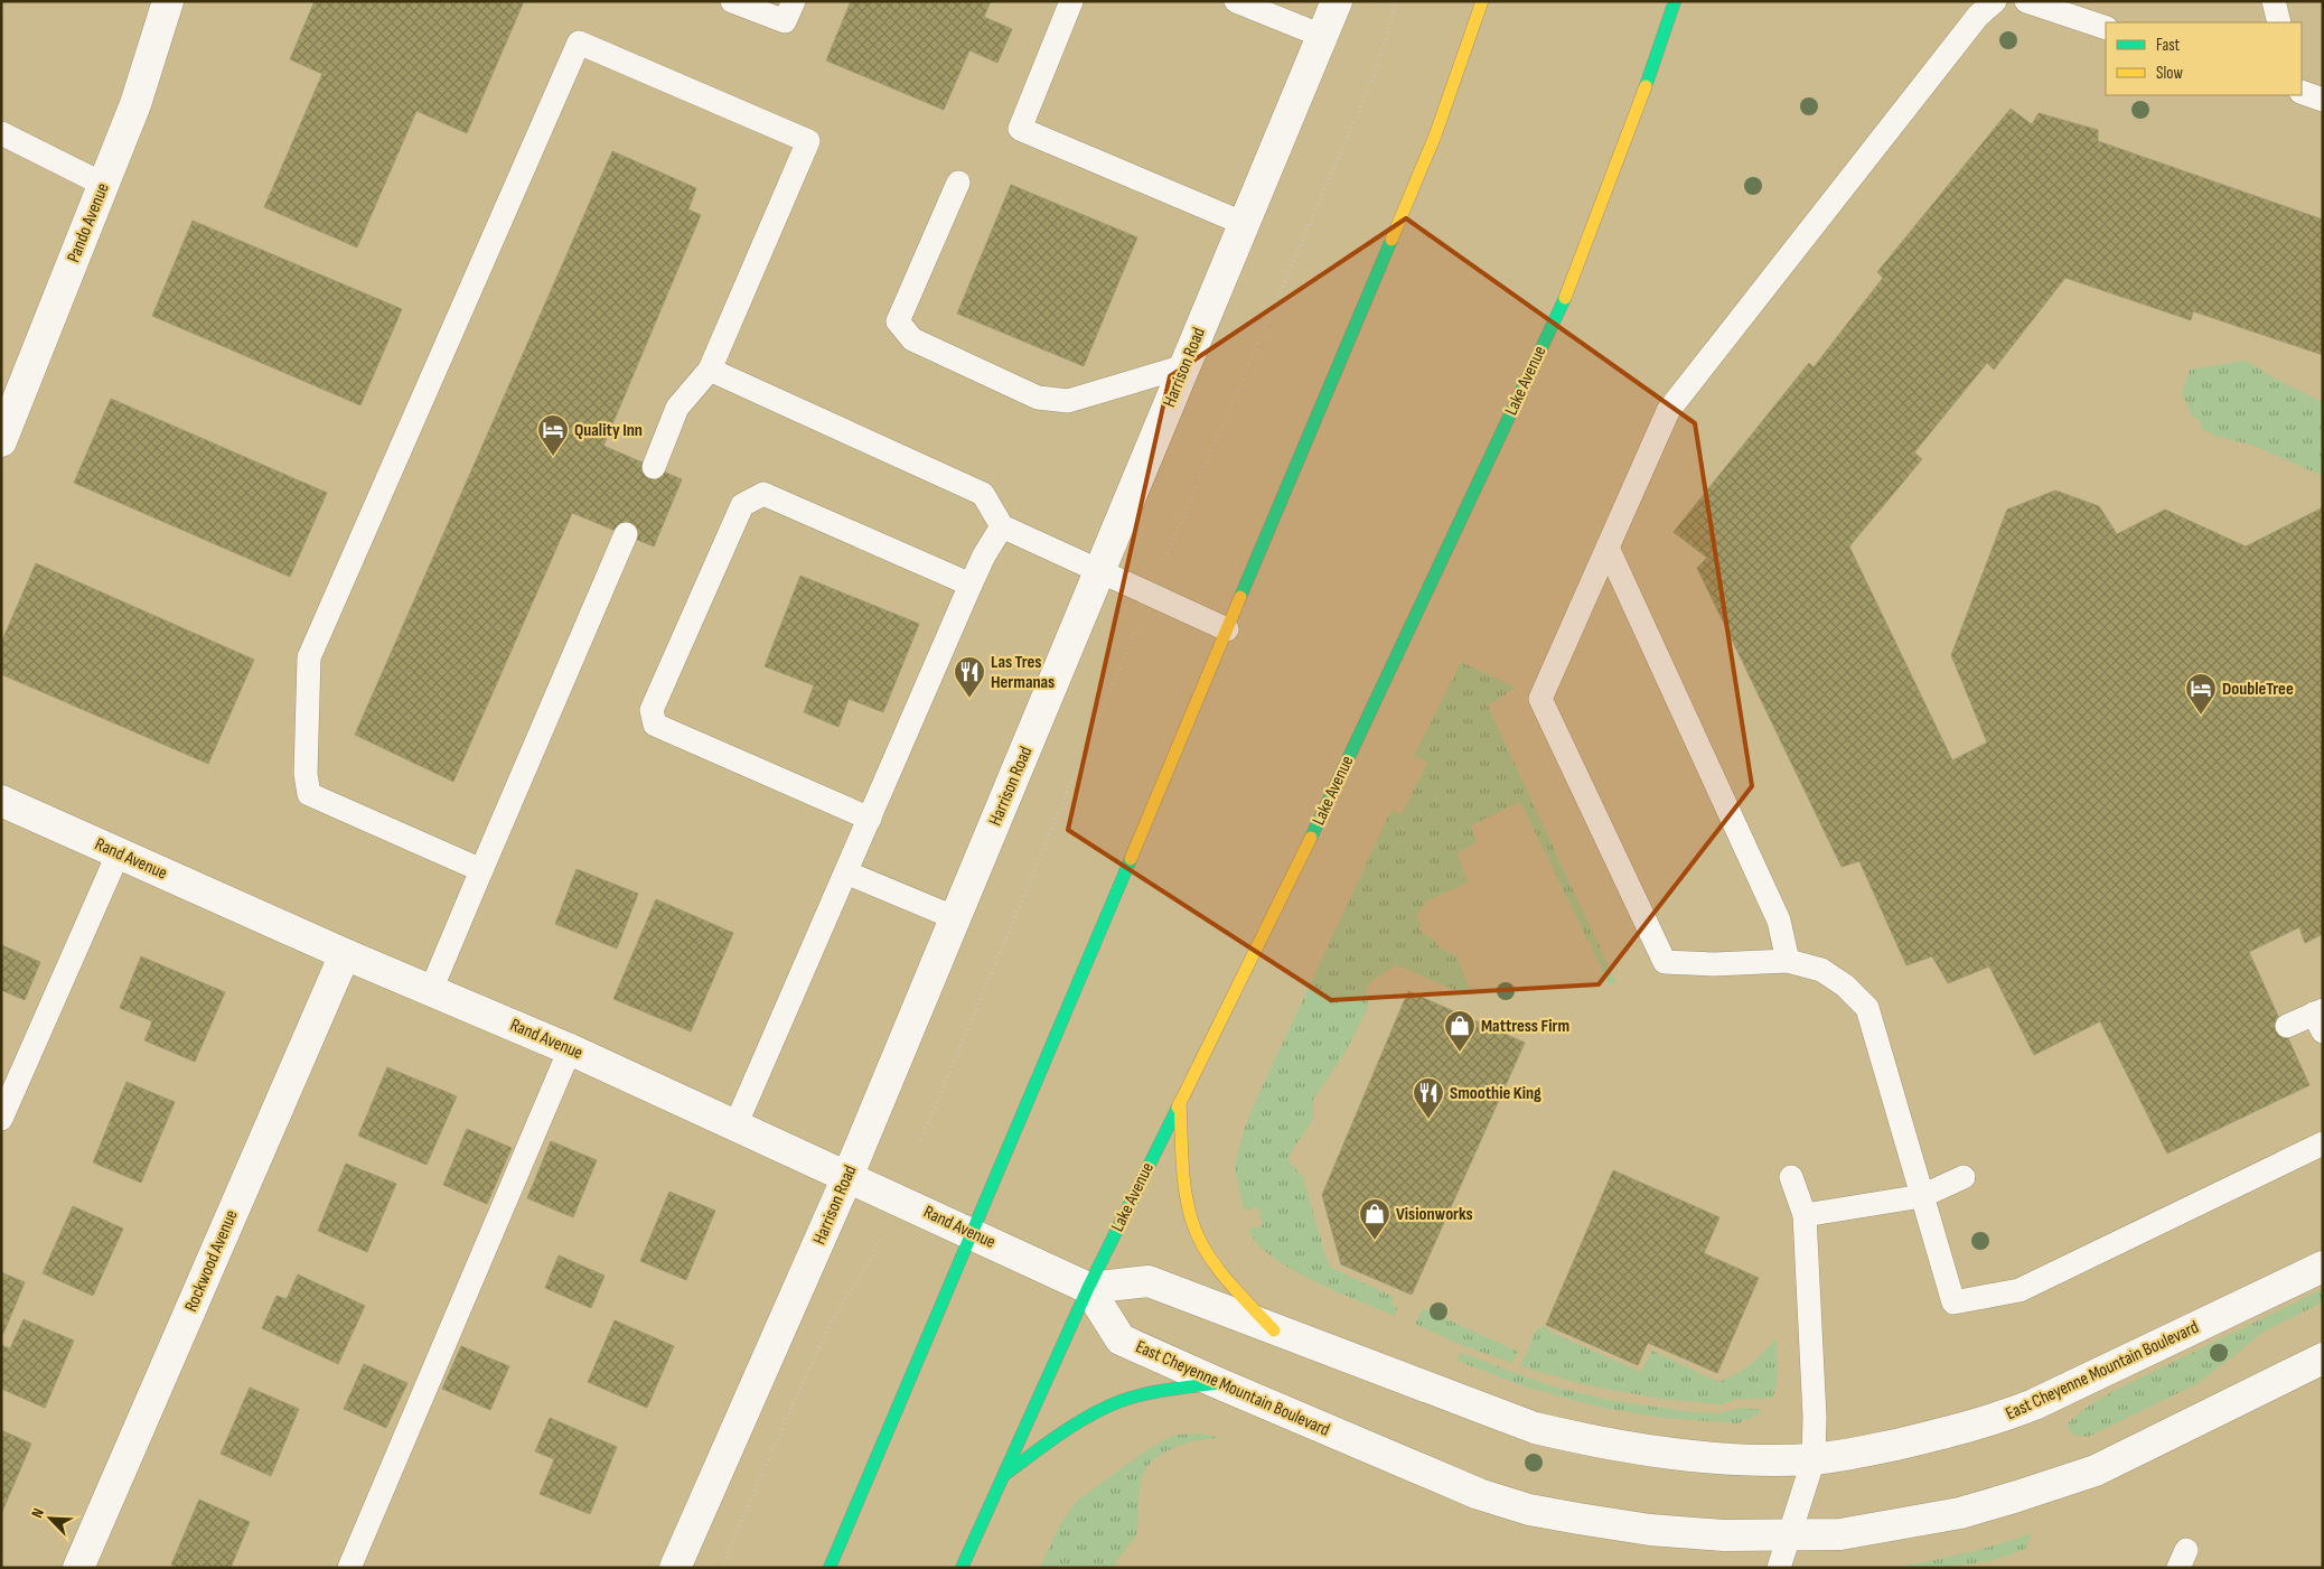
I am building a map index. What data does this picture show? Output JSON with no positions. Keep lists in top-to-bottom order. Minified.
{"streets":{"main road":["Lake Avenue"],"street":["Pando Avenue","Harrison Road","Rand Avenue","Rockwood Avenue","East Cheyenne Mountain Boulevard"]},"crossings":[["Harrison Road","Rand Avenue"],["Lake Avenue","Rand Avenue"],["Lake Avenue","East Cheyenne Mountain Boulevard"],["Rand Avenue","Rockwood Avenue"],["Rand Avenue","East Cheyenne Mountain Boulevard"]],"places":{"hotel":["Quality Inn","DoubleTree"],"restaurant":["Las Tres Hermanas","Smoothie King"],"shop":["Mattress Firm","Visionworks"]},"legend":["Fast","Slow"],"north":"top left"}
